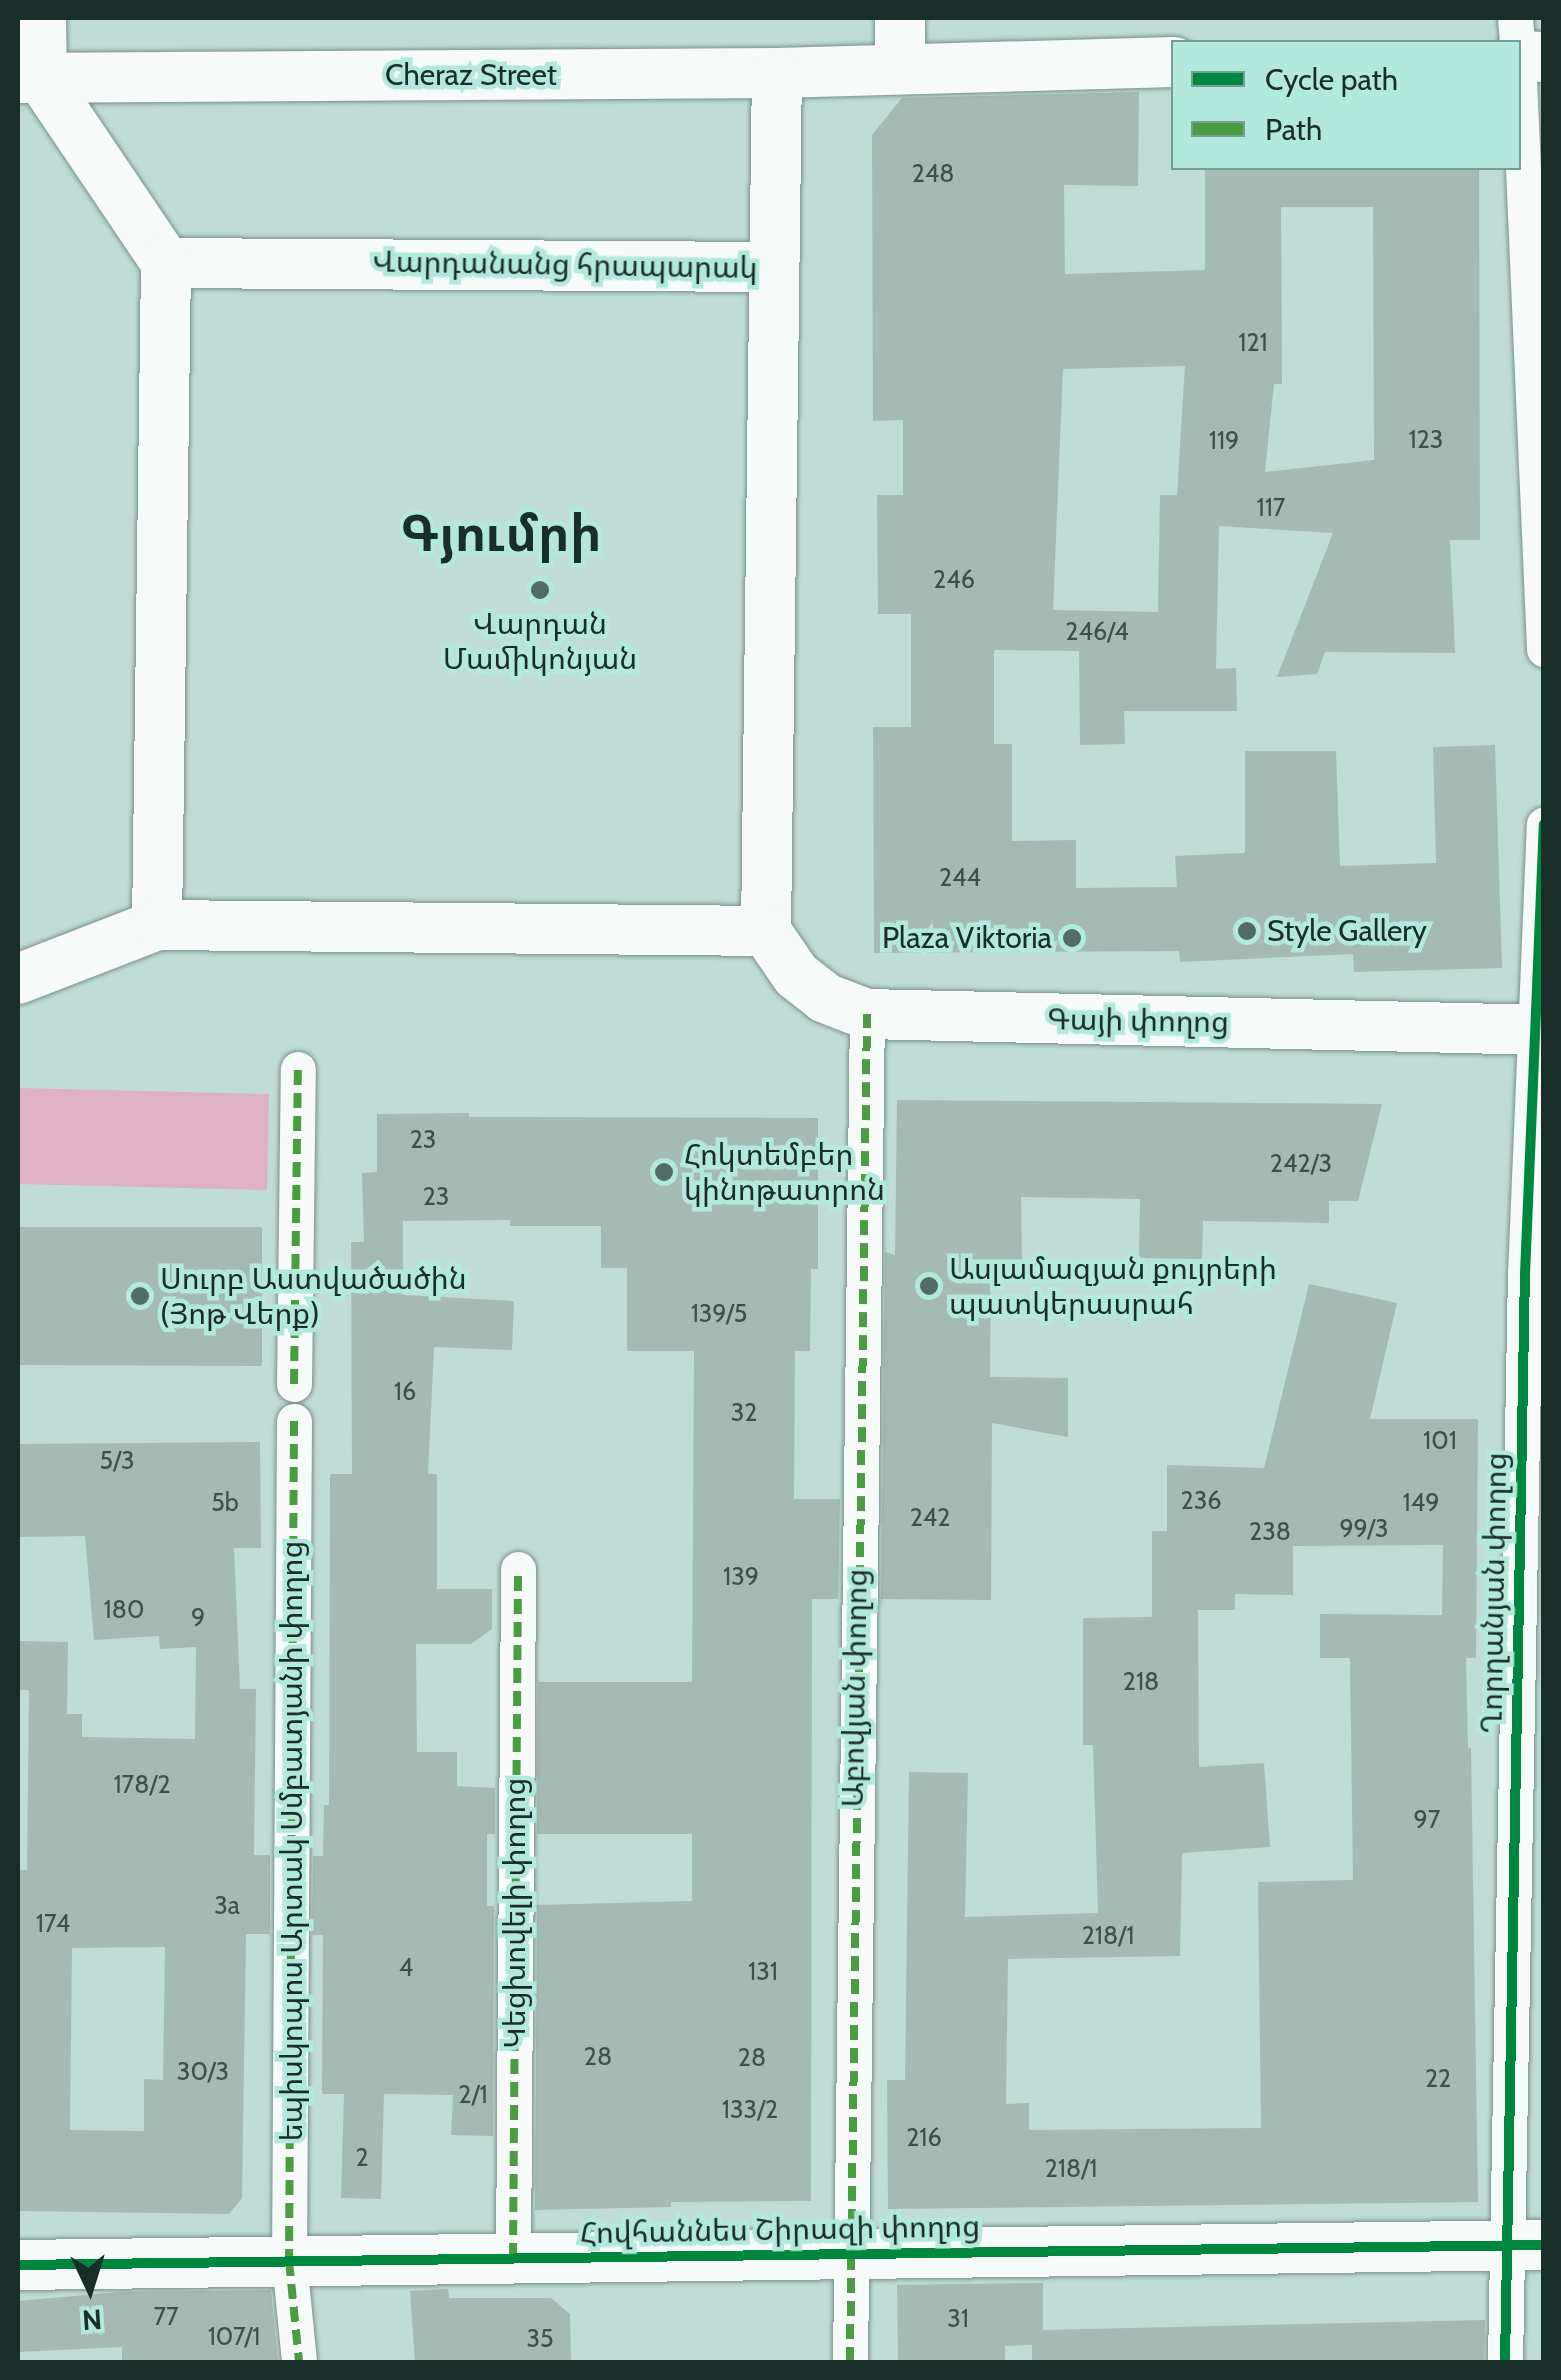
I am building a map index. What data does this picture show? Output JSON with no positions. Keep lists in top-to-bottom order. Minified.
{"streets":{"main road":["Cheraz Street","Վարդանանց հրապարակ","Գայի փողոց","Հովհաննես Շիրազի փողոց"],"street":["Ղորղանյան փողոց","Աբովյան փողոց","եպիսկոպոս Արտակ Սմբատյանի փողոց","Կեցխովելի փողոց"]},"crossings":[["Վարդանանց հրապարակ","Գայի փողոց"],["Գայի փողոց","Ղորղանյան փողոց"],["Գայի փողոց","Աբովյան փողոց"],["Ղորղանյան փողոց","Հովհաննես Շիրազի փողոց"],["Աբովյան փողոց","Հովհաննես Շիրազի փողոց"],["եպիսկոպոս Արտակ Սմբատյանի փողոց","Հովհաննես Շիրազի փողոց"],["Կեցխովելի փողոց","Հովհաննես Շիրազի փողոց"]],"districts":["Գյումրի"],"places":["Վարդան Մամիկոնյան","Style Gallery","Plaza Viktoria","Հոկտեմբեր կինոթատրոն","Ասլամազյան քույրերի պատկերասրահ","Սուրբ Աստվածածին (Յոթ Վերք)"],"house_numbers":["248","121","123","119","117","246","246/4","244","23","242/3","23","139/5","16","32","101","5/3","236","5b","149","242","99/3","238","139","180","9","218","178/2","97","3a","174","218/1","4","131","28","28","30/3","22","2/1","133/2","216","2","218/1","77","31","107/1","35"],"legend":["Cycle path","Path"],"north":"bottom"}
